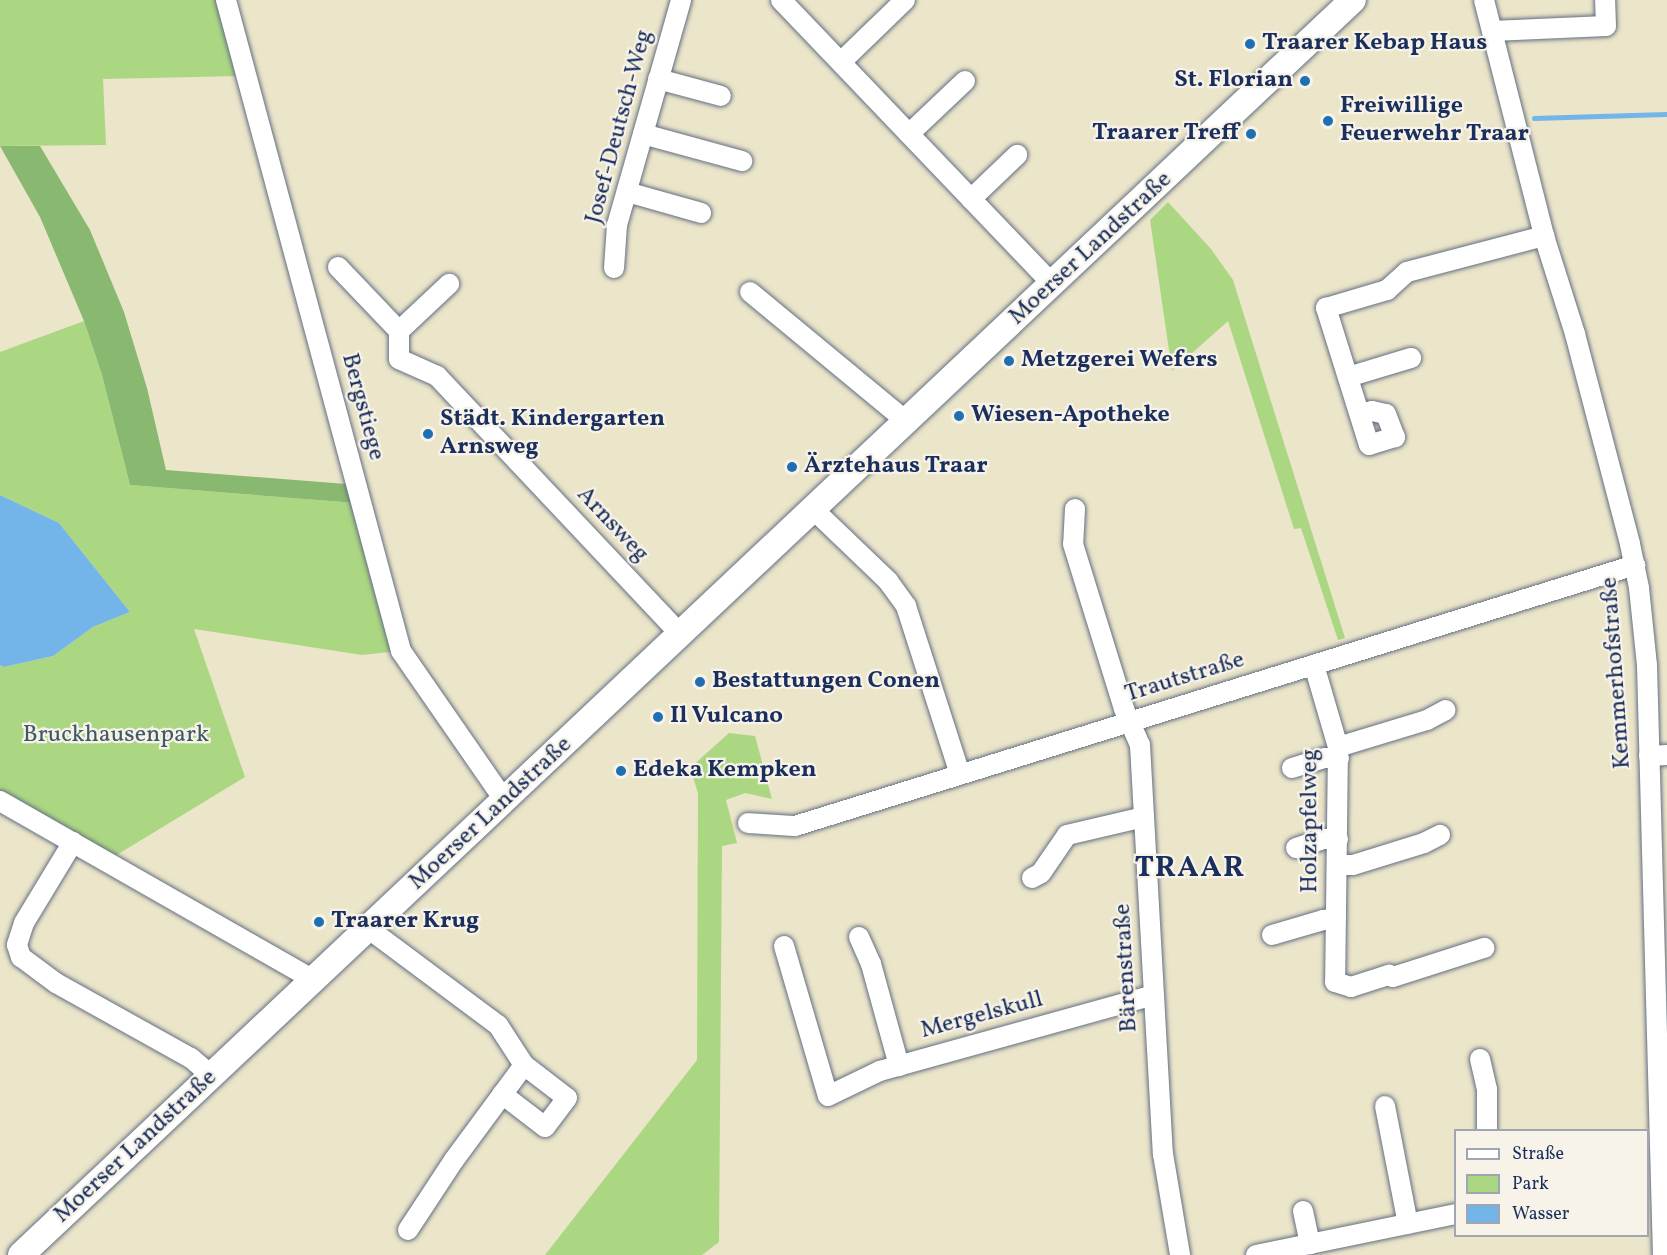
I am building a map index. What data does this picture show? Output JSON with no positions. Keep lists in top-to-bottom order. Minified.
{"streets":{"main road":["Moerser Landstraße"],"street":["Josef-Deutsch-Weg","Bergstiege","Arnsweg","Kemmerhofstraße","Trautstraße","Holzapfelweg","Bärenstraße","Mergelskull"]},"crossings":[["Moerser Landstraße","Bergstiege"],["Moerser Landstraße","Arnsweg"],["Kemmerhofstraße","Trautstraße"],["Trautstraße","Holzapfelweg"],["Trautstraße","Bärenstraße"],["Bärenstraße","Mergelskull"]],"districts":["TRAAR"],"parks":["Bruckhausenpark"],"places":["Traarer Kebap Haus","St. Florian","Freiwillige Feuerwehr Traar","Traarer Treff","Metzgerei Wefers","Wiesen-Apotheke","Städt. Kindergarten Arnsweg","Ärztehaus Traar","Bestattungen Conen","Il Vulcano","Edeka Kempken","Traarer Krug"],"legend":["Straße","Park","Wasser"]}
